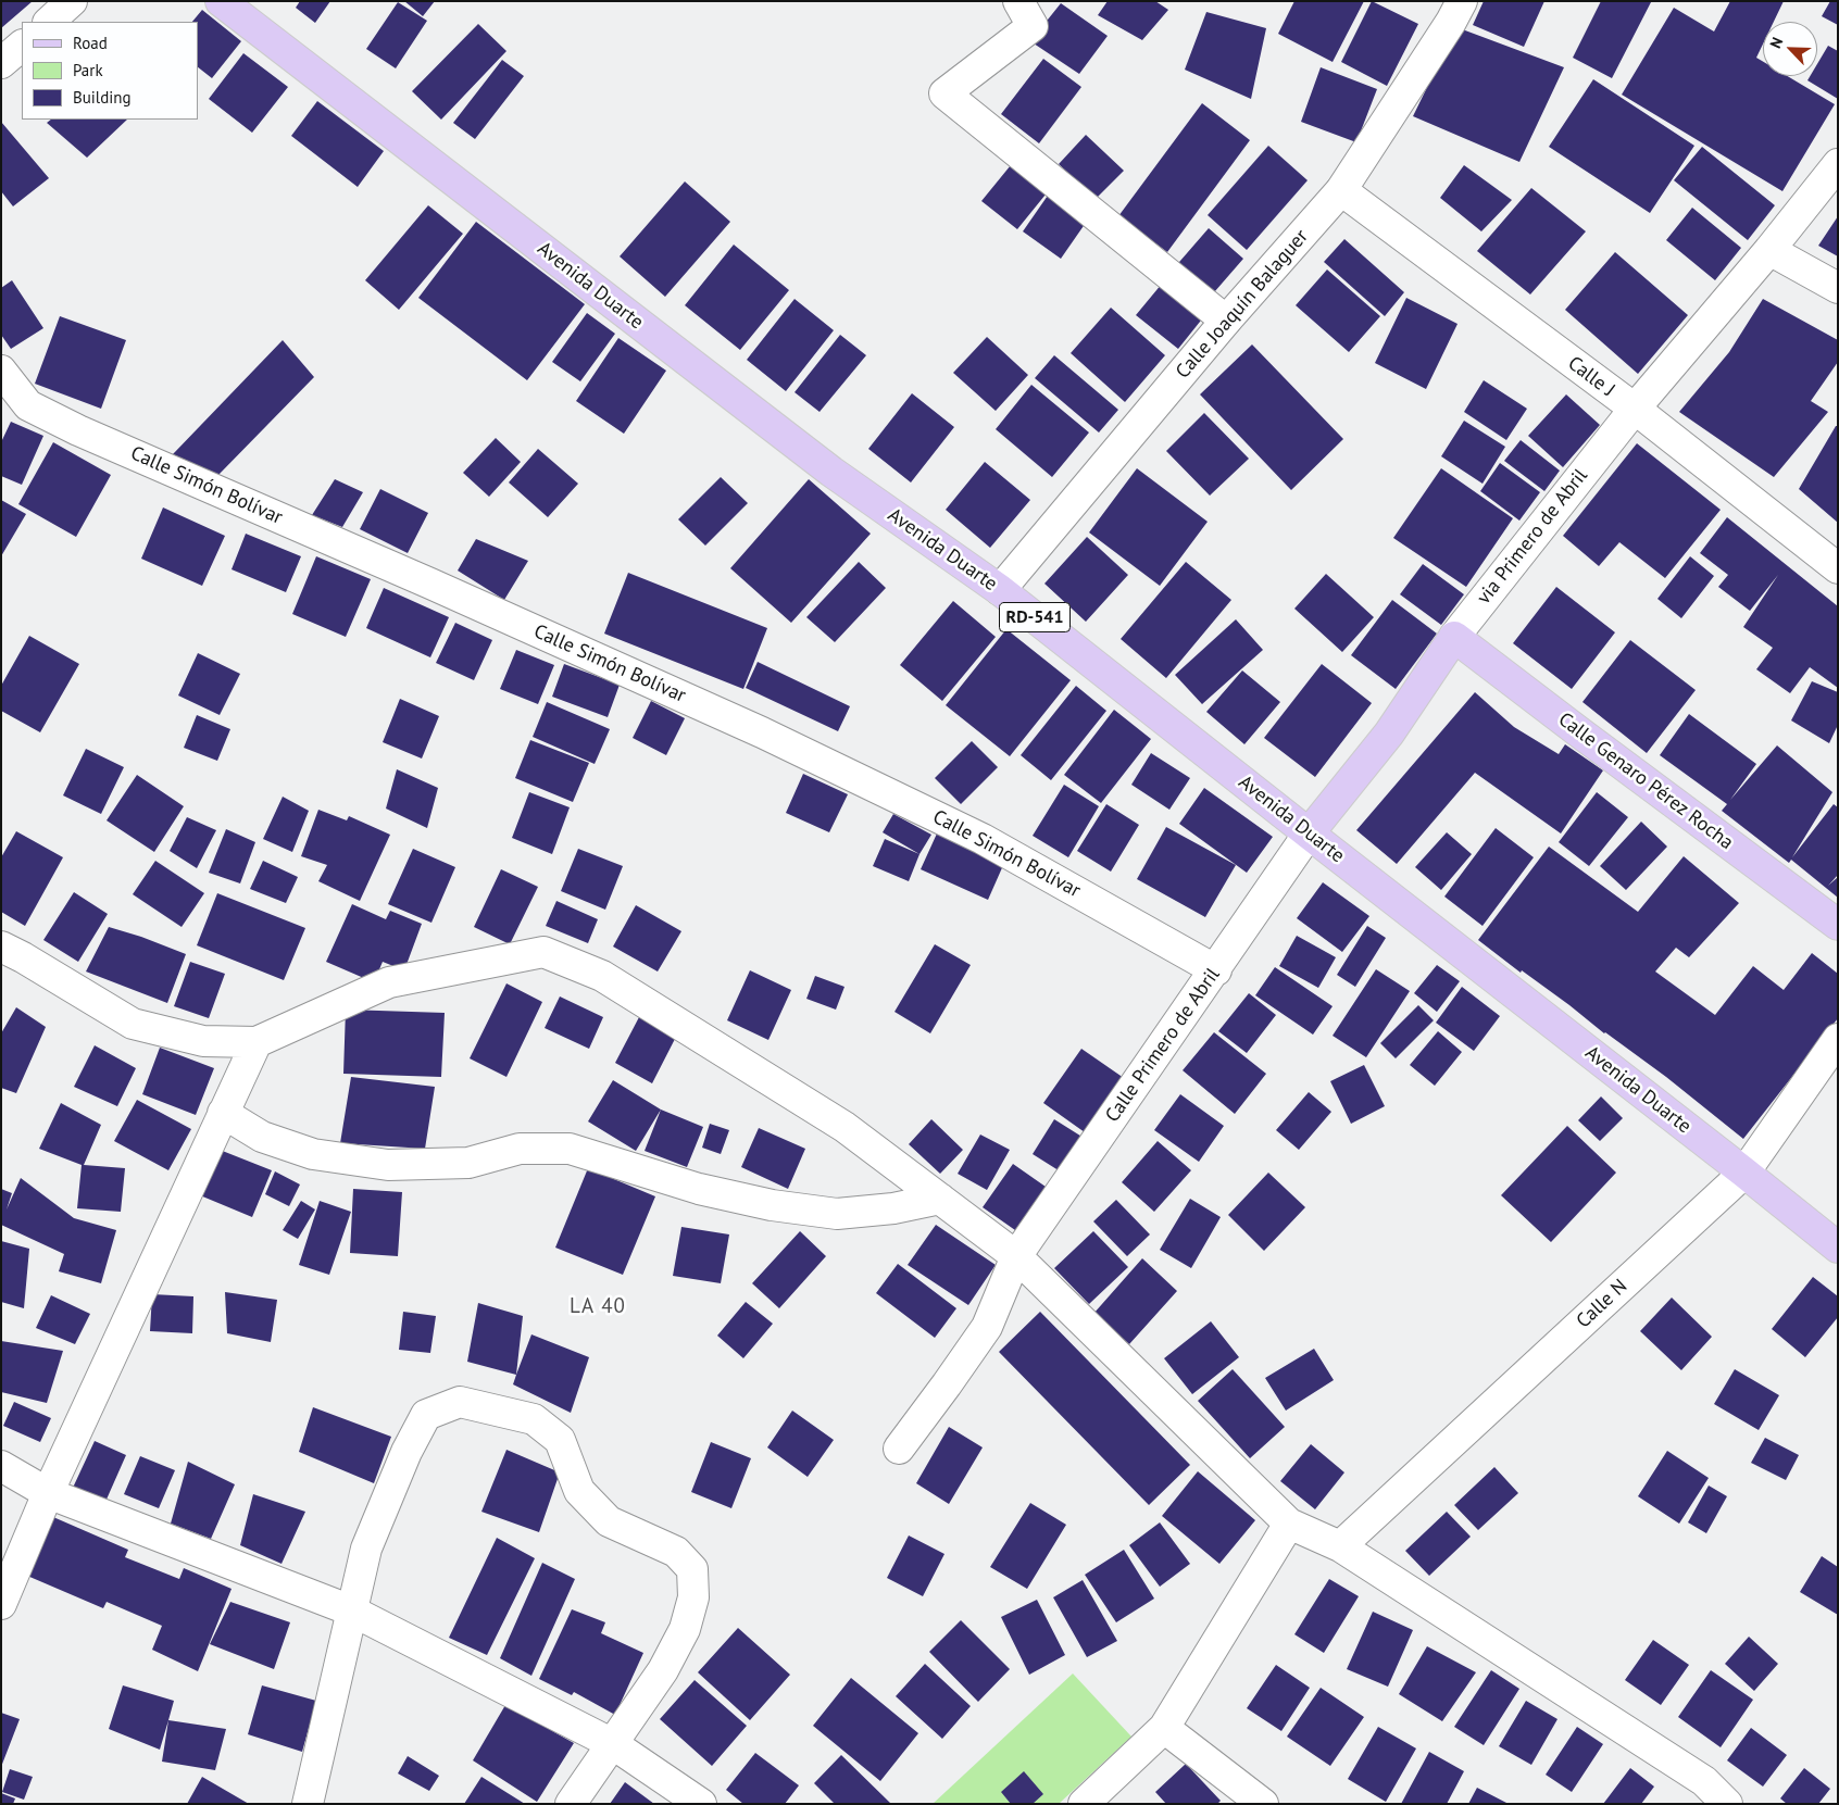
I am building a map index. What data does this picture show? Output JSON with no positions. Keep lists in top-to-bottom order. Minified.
{"streets":{"main road":["Avenida Duarte","via Primero de Abril","RD-541","Calle Genaro Pérez Rocha"],"street":["Calle Joaquín Balaguer","Calle J","Calle Simón Bolívar","Calle Primero de Abril","Calle N"]},"crossings":[["Avenida Duarte","Calle Joaquín Balaguer"],["Avenida Duarte","via Primero de Abril"],["Avenida Duarte","Calle Primero de Abril"],["Avenida Duarte","Calle N"],["Calle Joaquín Balaguer","Calle J"],["Calle J","via Primero de Abril"],["Calle Simón Bolívar","Calle Primero de Abril"],["via Primero de Abril","Calle Genaro Pérez Rocha"],["via Primero de Abril","Calle Primero de Abril"]],"districts":["LA 40"],"legend":["Road","Park","Building"],"north":"top left"}
